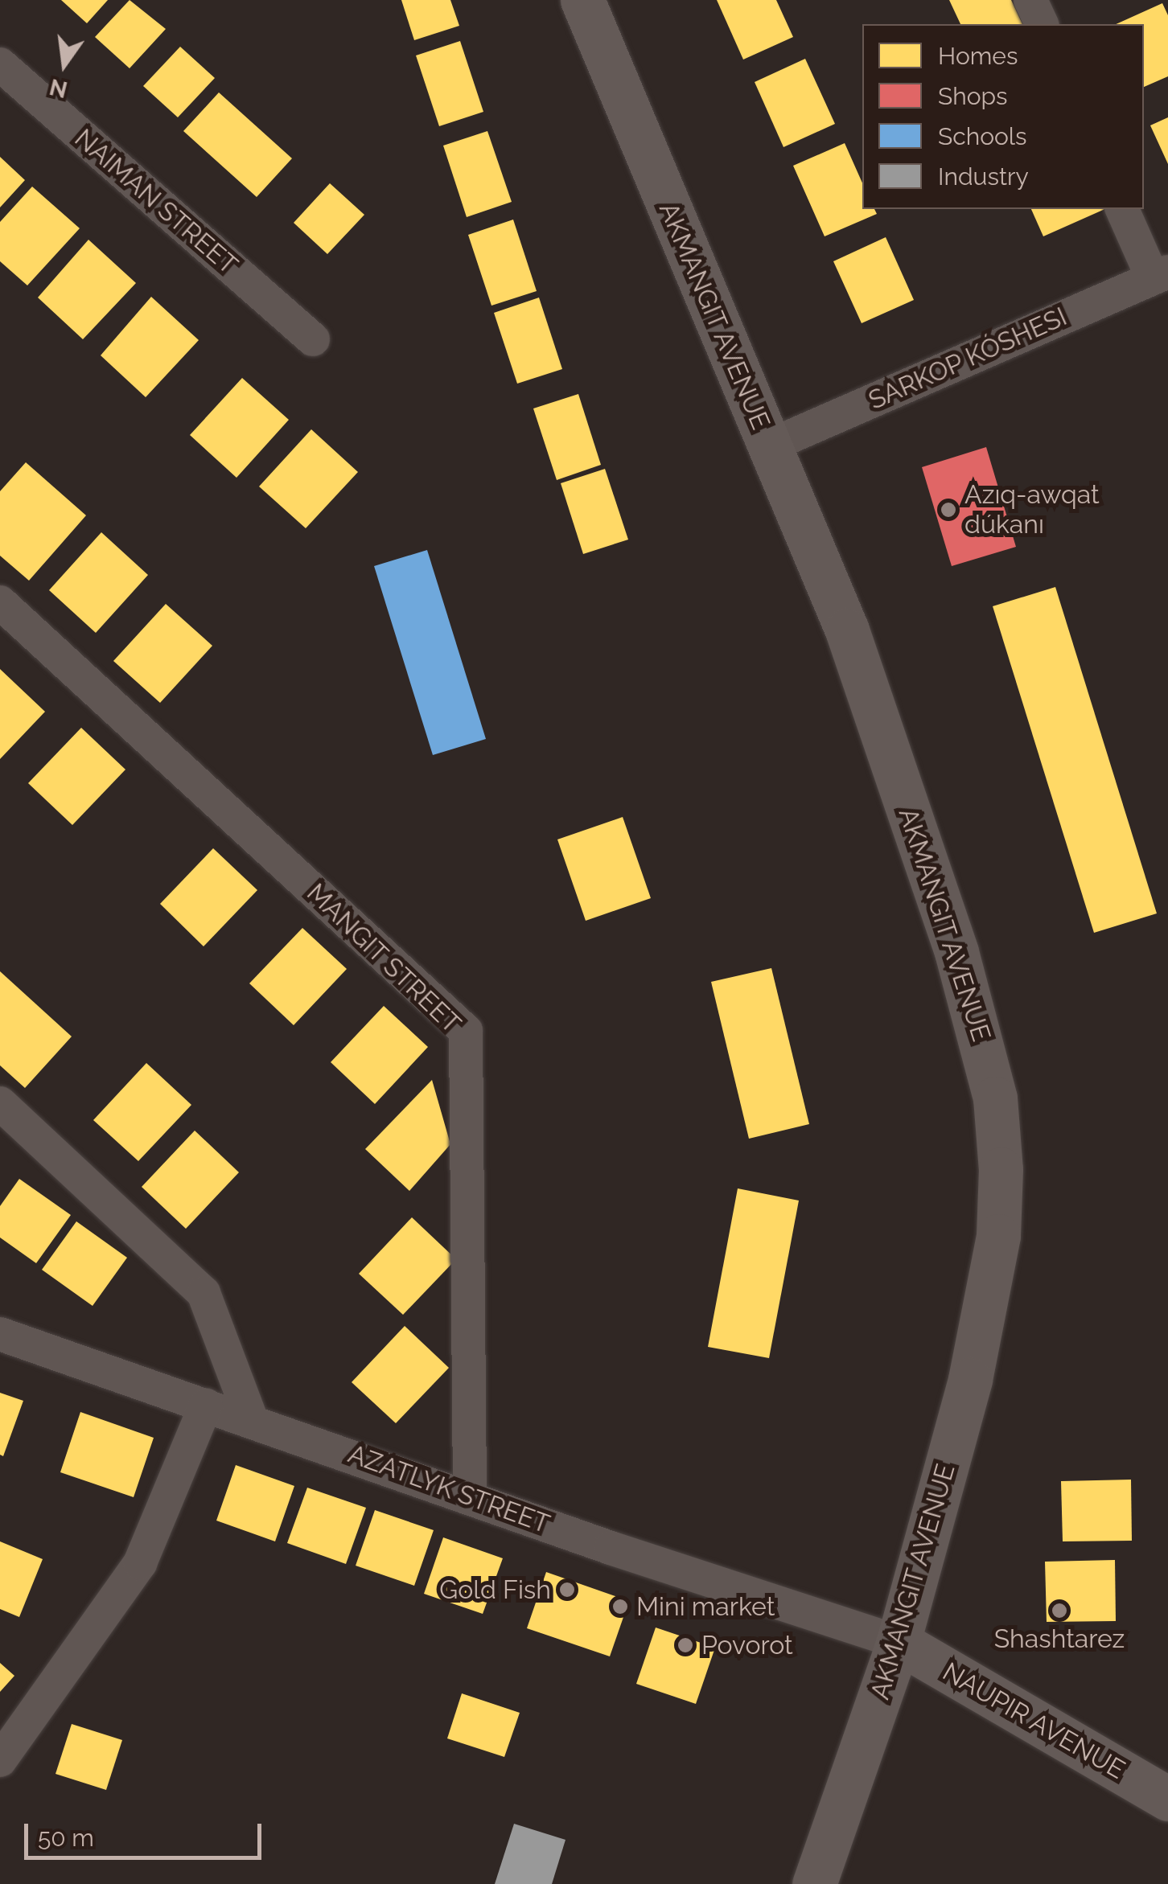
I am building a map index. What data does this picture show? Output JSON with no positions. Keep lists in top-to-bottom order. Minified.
{"streets":{"street":["NAIMAN STREET","AKMANGIT AVENUE","SARKOP KÓSHESI","MANGIT STREET","AZATLYK STREET","NAUPIR AVENUE"]},"crossings":[["AKMANGIT AVENUE","SARKOP KÓSHESI"],["AKMANGIT AVENUE","AZATLYK STREET"],["AKMANGIT AVENUE","NAUPIR AVENUE"],["MANGIT STREET","AZATLYK STREET"],["AZATLYK STREET","NAUPIR AVENUE"]],"places":["Azıq-awqat dúkanı","Gold Fish","Mini market","Shashtarez","Povorot"],"legend":["Homes","Shops","Schools","Industry"],"scale_bar":"50 m","north":"bottom"}
